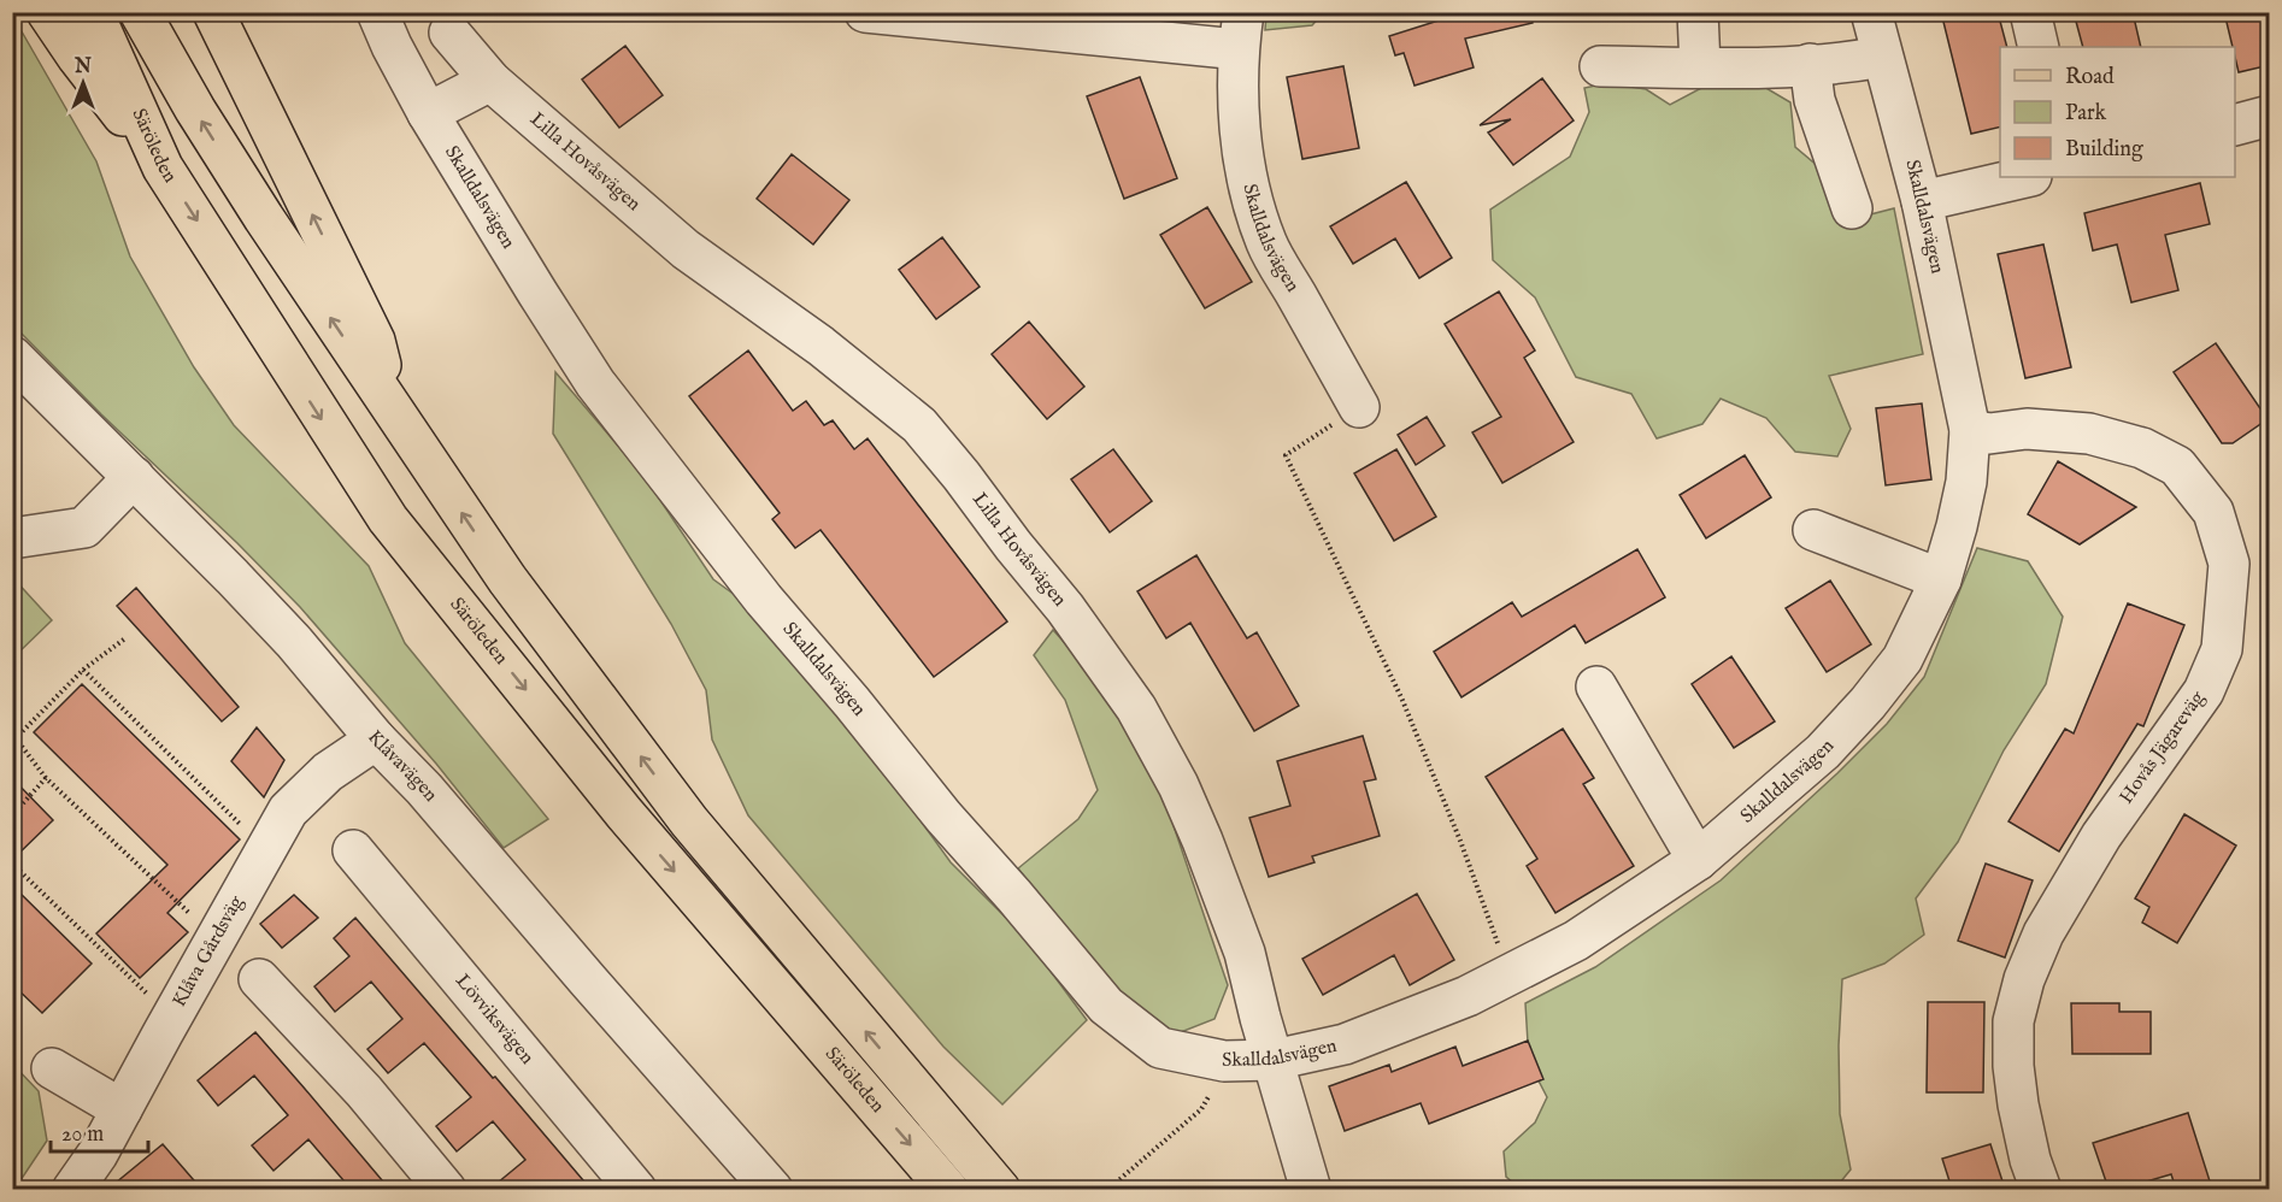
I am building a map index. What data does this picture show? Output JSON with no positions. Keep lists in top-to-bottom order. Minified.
{"streets":{"main road":["Säröleden"],"street":["Lilla Hovåsvägen","Skalldalsvägen","Hovås Jägareväg","Klåvavägen","Klåva Gårdsväg","Lövviksvägen"]},"crossings":[["Lilla Hovåsvägen","Skalldalsvägen"],["Skalldalsvägen","Hovås Jägareväg"],["Klåvavägen","Klåva Gårdsväg"]],"legend":["Road","Park","Building"],"scale_bar":"20 m","north":"top"}
